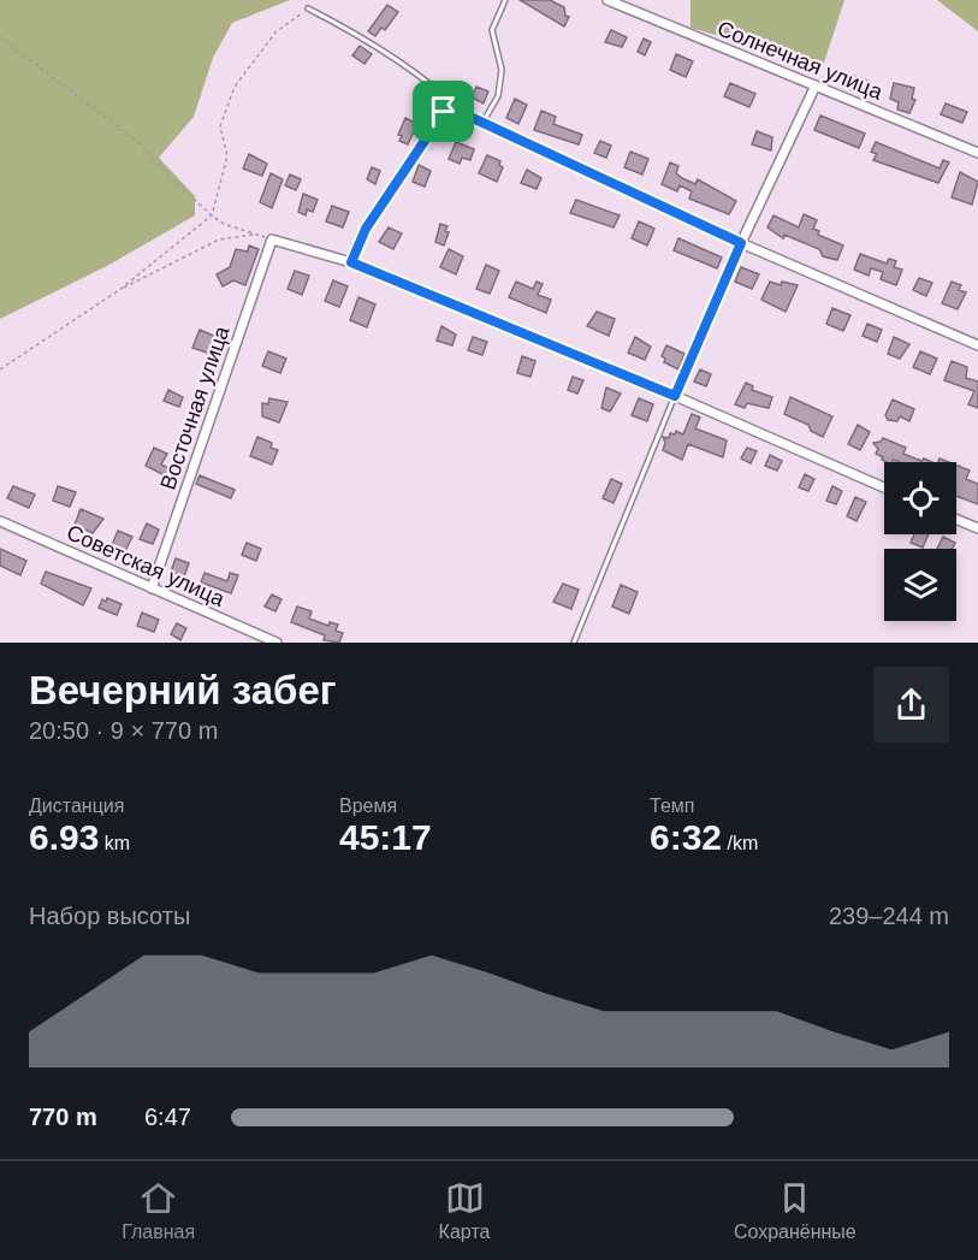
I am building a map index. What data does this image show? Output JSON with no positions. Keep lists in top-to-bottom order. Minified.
{"streets":{"street":["Солнечная улица","Восточная улица","Советская улица"]},"crossings":[["Восточная улица","Советская улица"]],"page":{"heading":["Вечерний забег","20:50 · 9 × 770 m"],"stats":[["Дистанция","6.93 km"],["Время","45:17"],["Темп","6:32 /km"]],"chart":["Набор высоты","239–244 m"],"list":[{"name":"770 m","note":"6:47"}],"tabs":["Главная","Карта","Сохранённые"]}}
